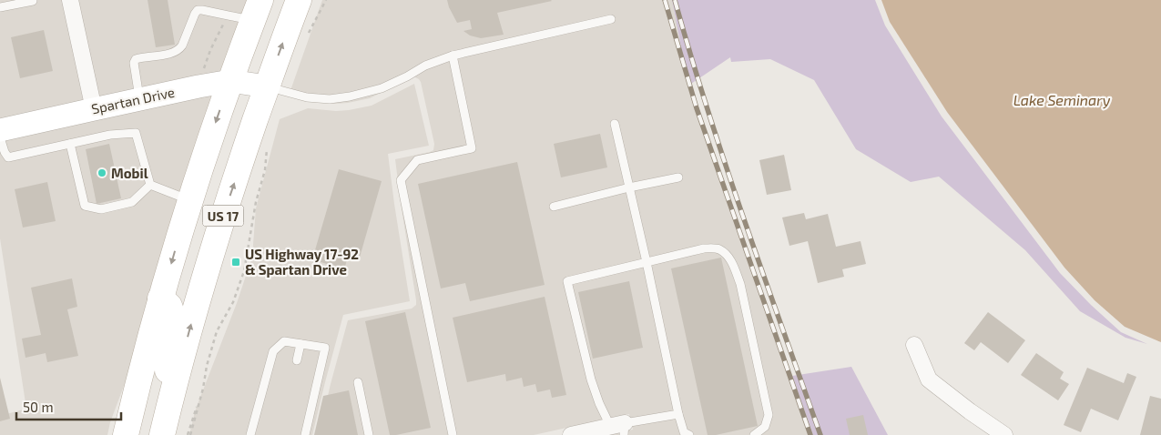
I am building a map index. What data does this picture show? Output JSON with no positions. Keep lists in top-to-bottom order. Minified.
{"streets":{"main road":["US 17"],"street":["Spartan Drive"]},"crossings":[["Spartan Drive","US 17"]],"water":["Lake Seminary"],"places":{"other":["Mobil"],"transit":["US Highway 17-92 & Spartan Drive"]},"scale_bar":"50 m"}
